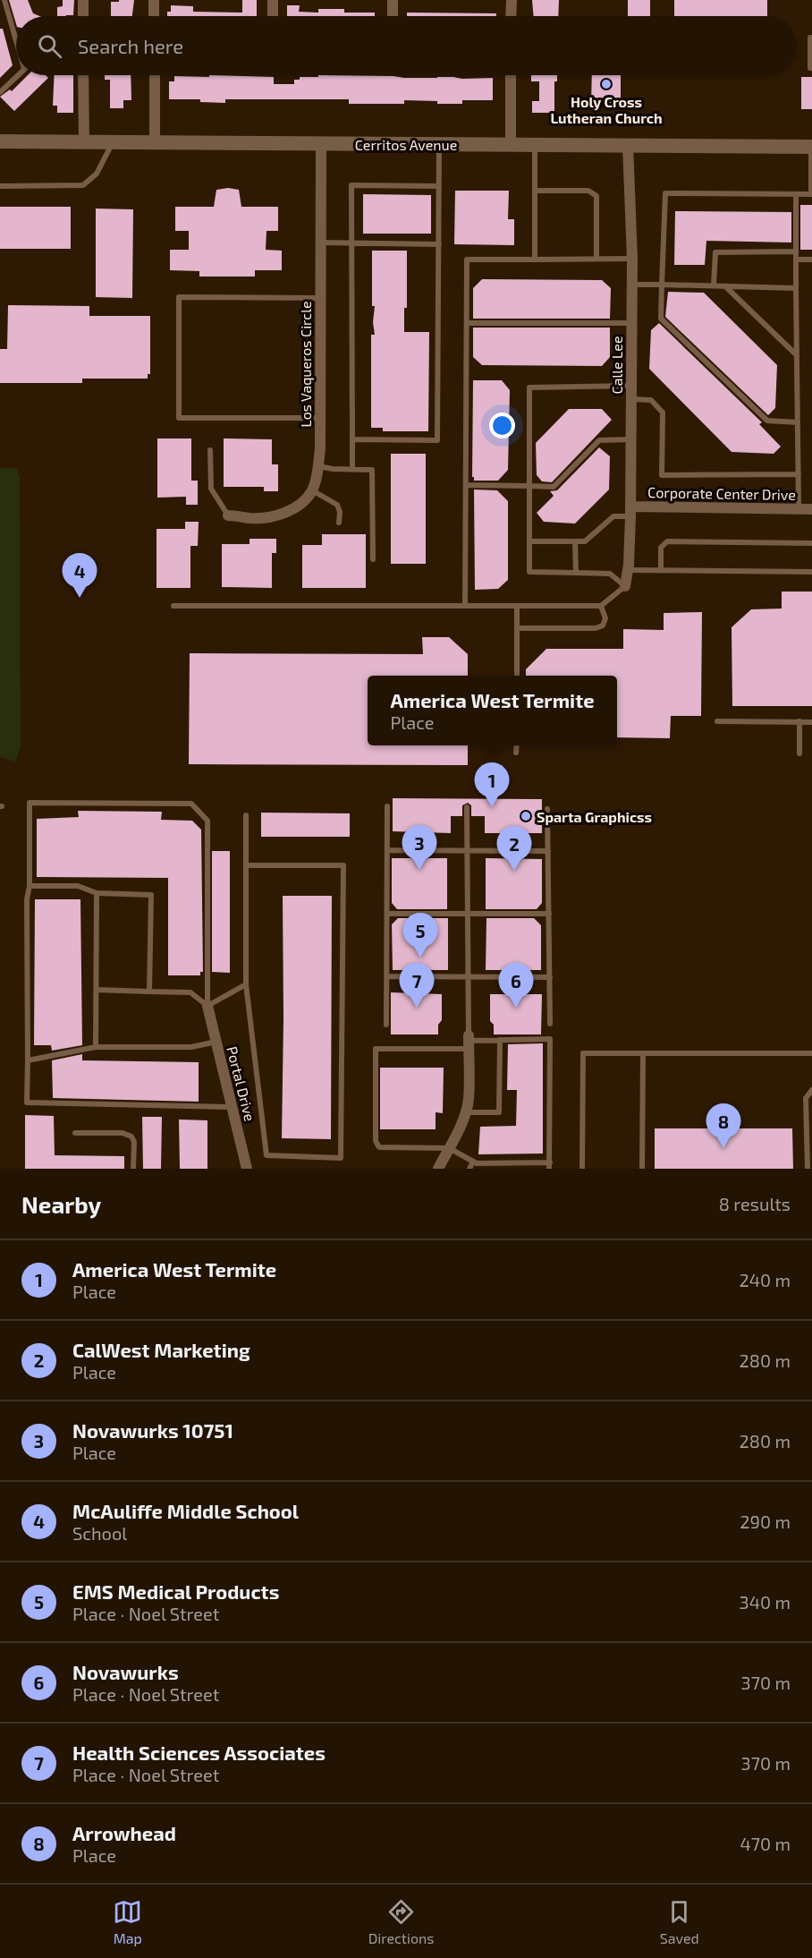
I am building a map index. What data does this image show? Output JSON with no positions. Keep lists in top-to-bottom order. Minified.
{"streets":{"main road":["Cerritos Avenue"],"street":["Los Vaqueros Circle","Calle Lee","Corporate Center Drive","Portal Drive"]},"crossings":[["Cerritos Avenue","Los Vaqueros Circle"],["Cerritos Avenue","Calle Lee"],["Calle Lee","Corporate Center Drive"]],"places":["Holy Cross Lutheran Church","Sparta Graphicss"],"page":{"search":"Search here","pins":["4","1","3","2","5","6","7","8"],"popup":["America West Termite","Place"],"heading":["Nearby","8 results"],"list":[{"mark":"1","name":"America West Termite","note":"Place","value":"240 m"},{"mark":"2","name":"CalWest Marketing","note":"Place","value":"280 m"},{"mark":"3","name":"Novawurks 10751","note":"Place","value":"280 m"},{"mark":"4","name":"McAuliffe Middle School","note":"School","value":"290 m"},{"mark":"5","name":"EMS Medical Products","note":"Place · Noel Street","value":"340 m"},{"mark":"6","name":"Novawurks","note":"Place · Noel Street","value":"370 m"},{"mark":"7","name":"Health Sciences Associates","note":"Place · Noel Street","value":"370 m"},{"mark":"8","name":"Arrowhead","note":"Place","value":"470 m"}],"nav":["Map","Directions","Saved"]}}
